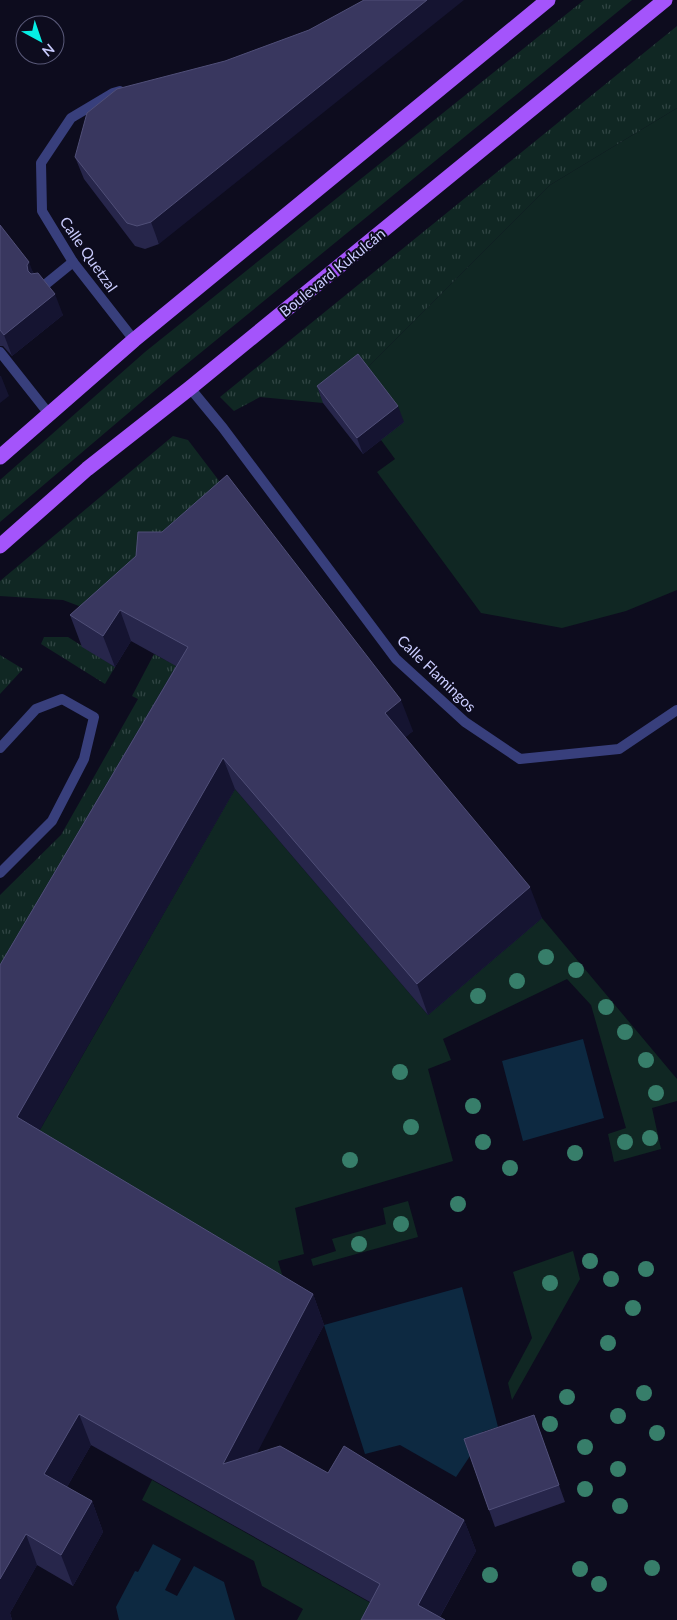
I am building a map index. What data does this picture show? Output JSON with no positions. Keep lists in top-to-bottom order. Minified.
{"streets":{"main road":["Boulevard Kukulcán"],"street":["Calle Quetzal","Calle Flamingos"]},"crossings":[["Boulevard Kukulcán","Calle Flamingos"]],"north":"bottom right"}
